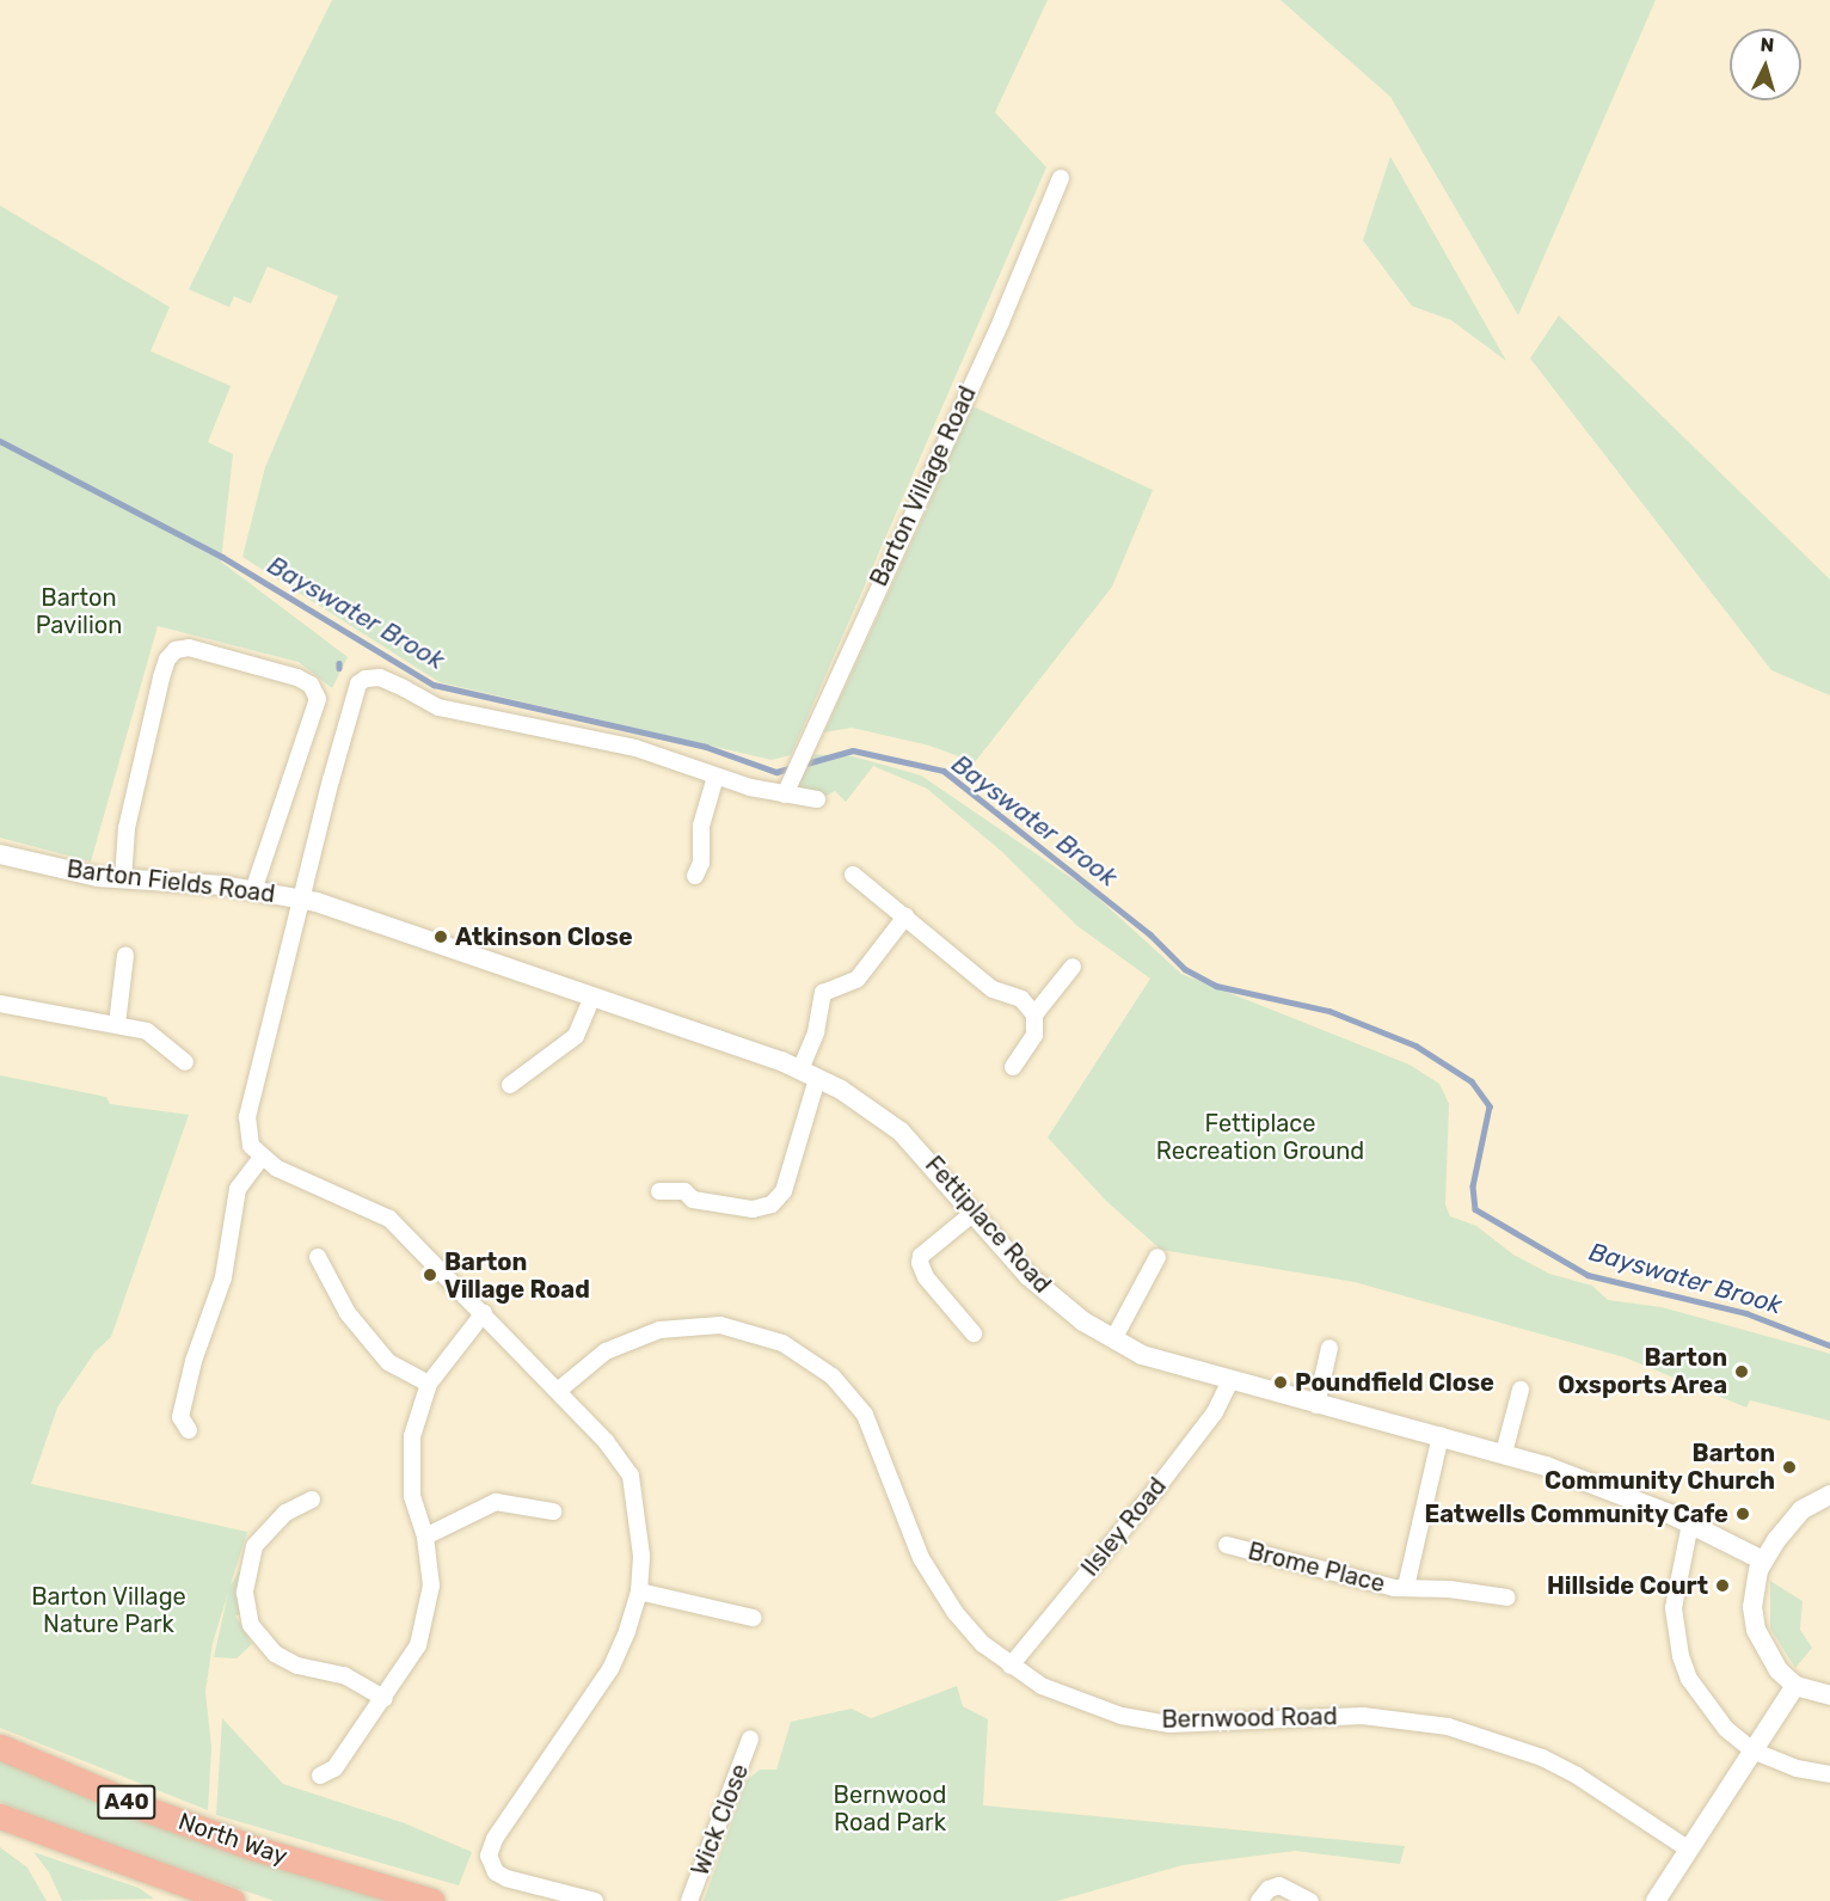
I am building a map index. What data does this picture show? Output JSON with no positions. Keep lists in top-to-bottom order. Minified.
{"streets":{"highway":["A40","North Way"],"street":["Barton Village Road","Barton Fields Road","Fettiplace Road","Ilsley Road","Brome Place","Bernwood Road","Wick Close"]},"crossings":[["Barton Fields Road","Fettiplace Road"],["Fettiplace Road","Ilsley Road"],["Fettiplace Road","Brome Place"],["Ilsley Road","Bernwood Road"]],"water":["Bayswater Brook"],"parks":["Barton Pavilion","Fettiplace Recreation Ground","Barton Village Nature Park","Bernwood Road Park"],"places":["Atkinson Close","Barton Village Road","Barton Oxsports Area","Poundfield Close","Barton Community Church","Eatwells Community Cafe","Hillside Court"],"north":"top"}
